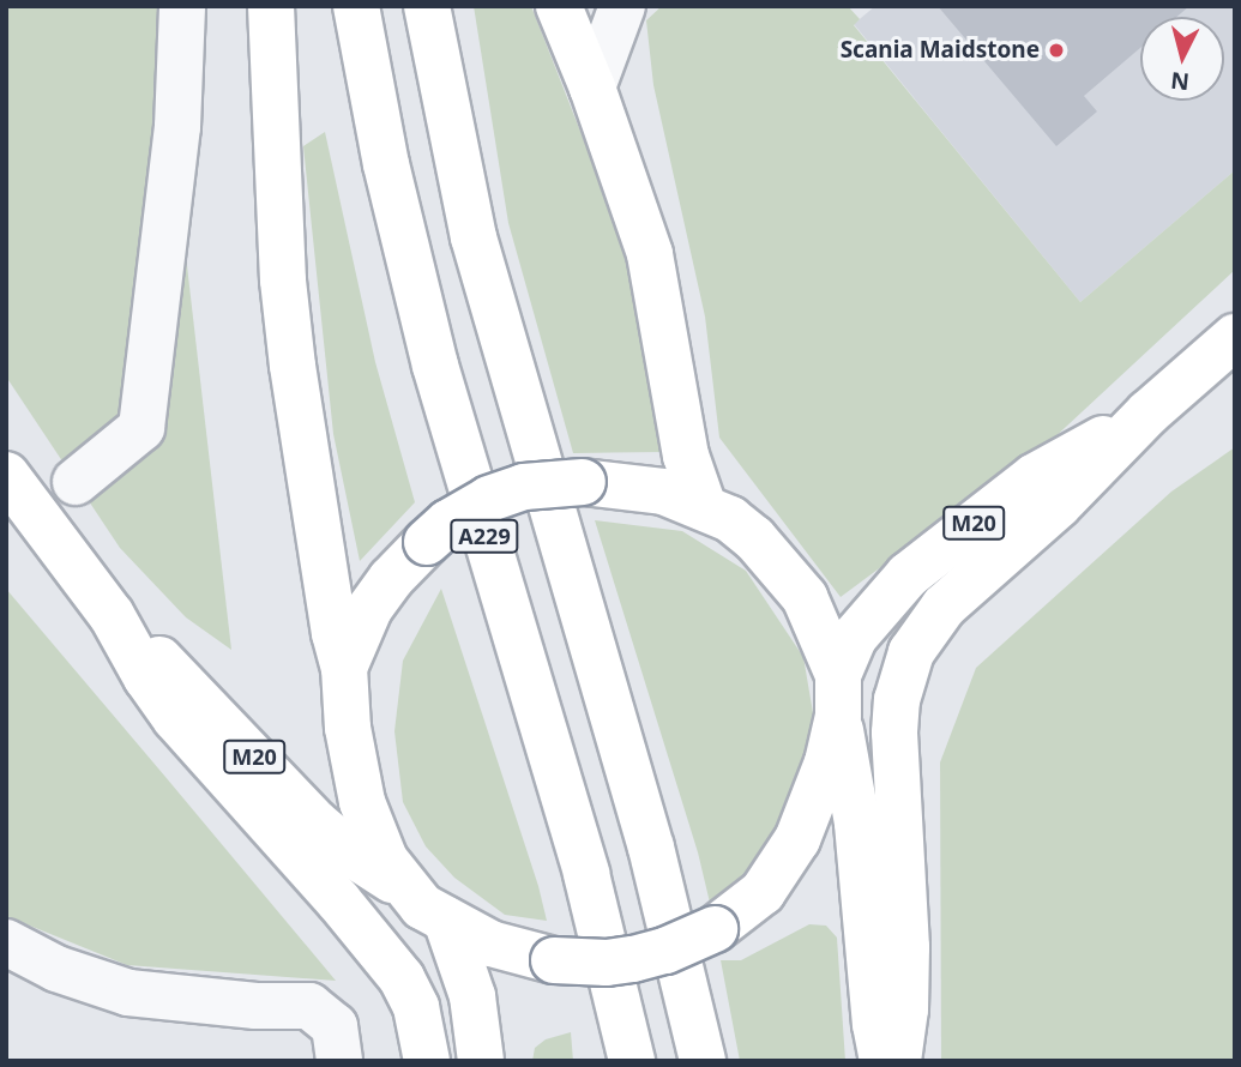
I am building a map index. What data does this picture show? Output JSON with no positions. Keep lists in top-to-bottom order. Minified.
{"streets":{"highway":["M20","A229"]},"places":["Scania Maidstone"],"north":"bottom"}
